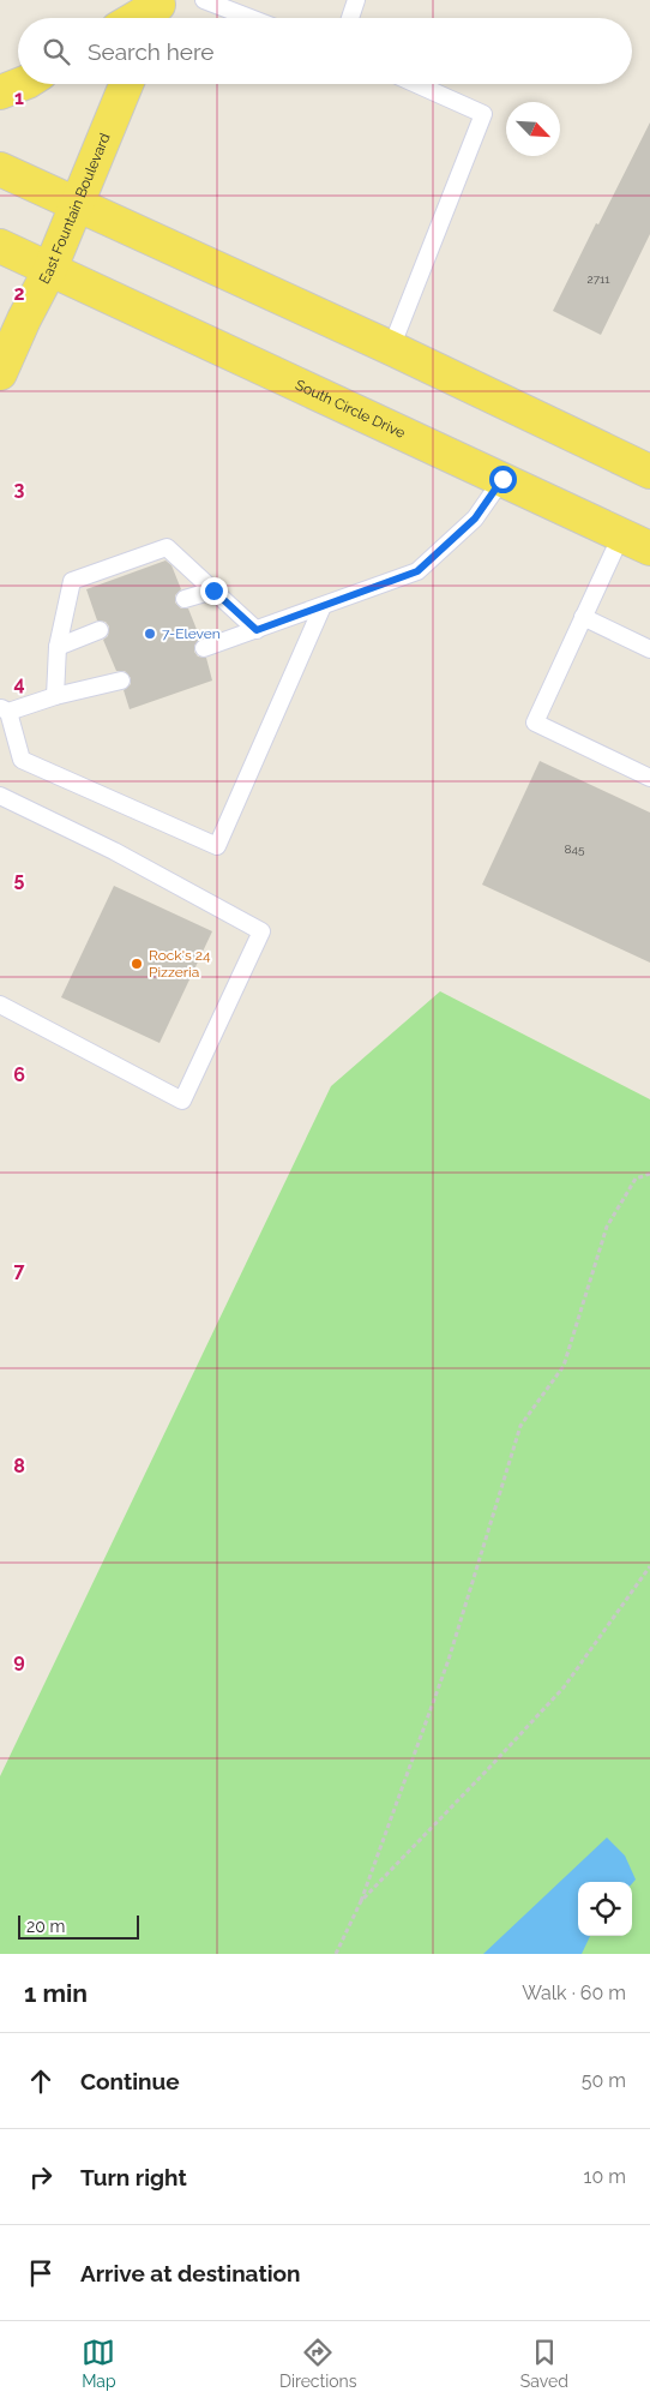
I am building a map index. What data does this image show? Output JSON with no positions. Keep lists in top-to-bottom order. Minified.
{"streets":{"main road":["East Fountain Boulevard","South Circle Drive"]},"crossings":[["East Fountain Boulevard","South Circle Drive"]],"places":["7-Eleven","Rock's 24 Pizzeria"],"house_numbers":["2711","845"],"scale_bar":"20 m","north":"bottom right","page":{"search":"Search here","scale":"20 m","heading":["1 min","Walk · 60 m"],"list":[["Continue","50 m"],["Turn right","10 m"],"Arrive at destination"],"nav":["Map","Directions","Saved"]},"grid":{"rows":["1","2","3","4","5","6","7","8","9"]}}
